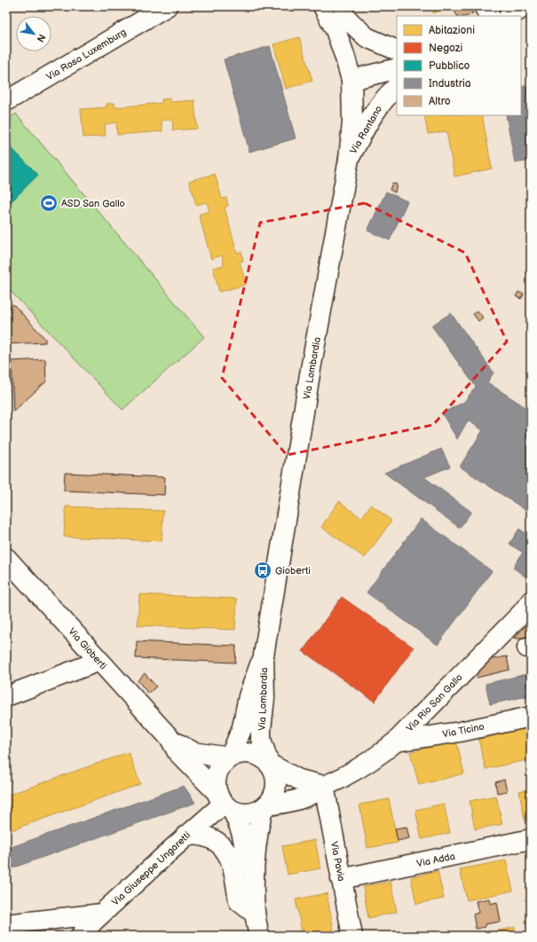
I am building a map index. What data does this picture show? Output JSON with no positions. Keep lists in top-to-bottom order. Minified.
{"streets":{"street":["Via Rosa Luxemburg","Via Rantano","Via Lombardia","Via Gioberti","Via Rio San Gallo","Via Ticino","Via Adda","Via Pavia","Via Giuseppe Ungaretti"]},"crossings":[["Via Rantano","Via Lombardia"],["Via Lombardia","Via Rio San Gallo"],["Via Lombardia","Via Giuseppe Ungaretti"],["Via Rio San Gallo","Via Ticino"],["Via Rio San Gallo","Via Pavia"],["Via Rio San Gallo","Via Giuseppe Ungaretti"],["Via Adda","Via Pavia"]],"places":{"sports":["ASD San Gallo"],"bus stop":["Gioberti"]},"legend":["Abitazioni","Negozi","Pubblico","Industria","Altro"],"north":"bottom right"}
